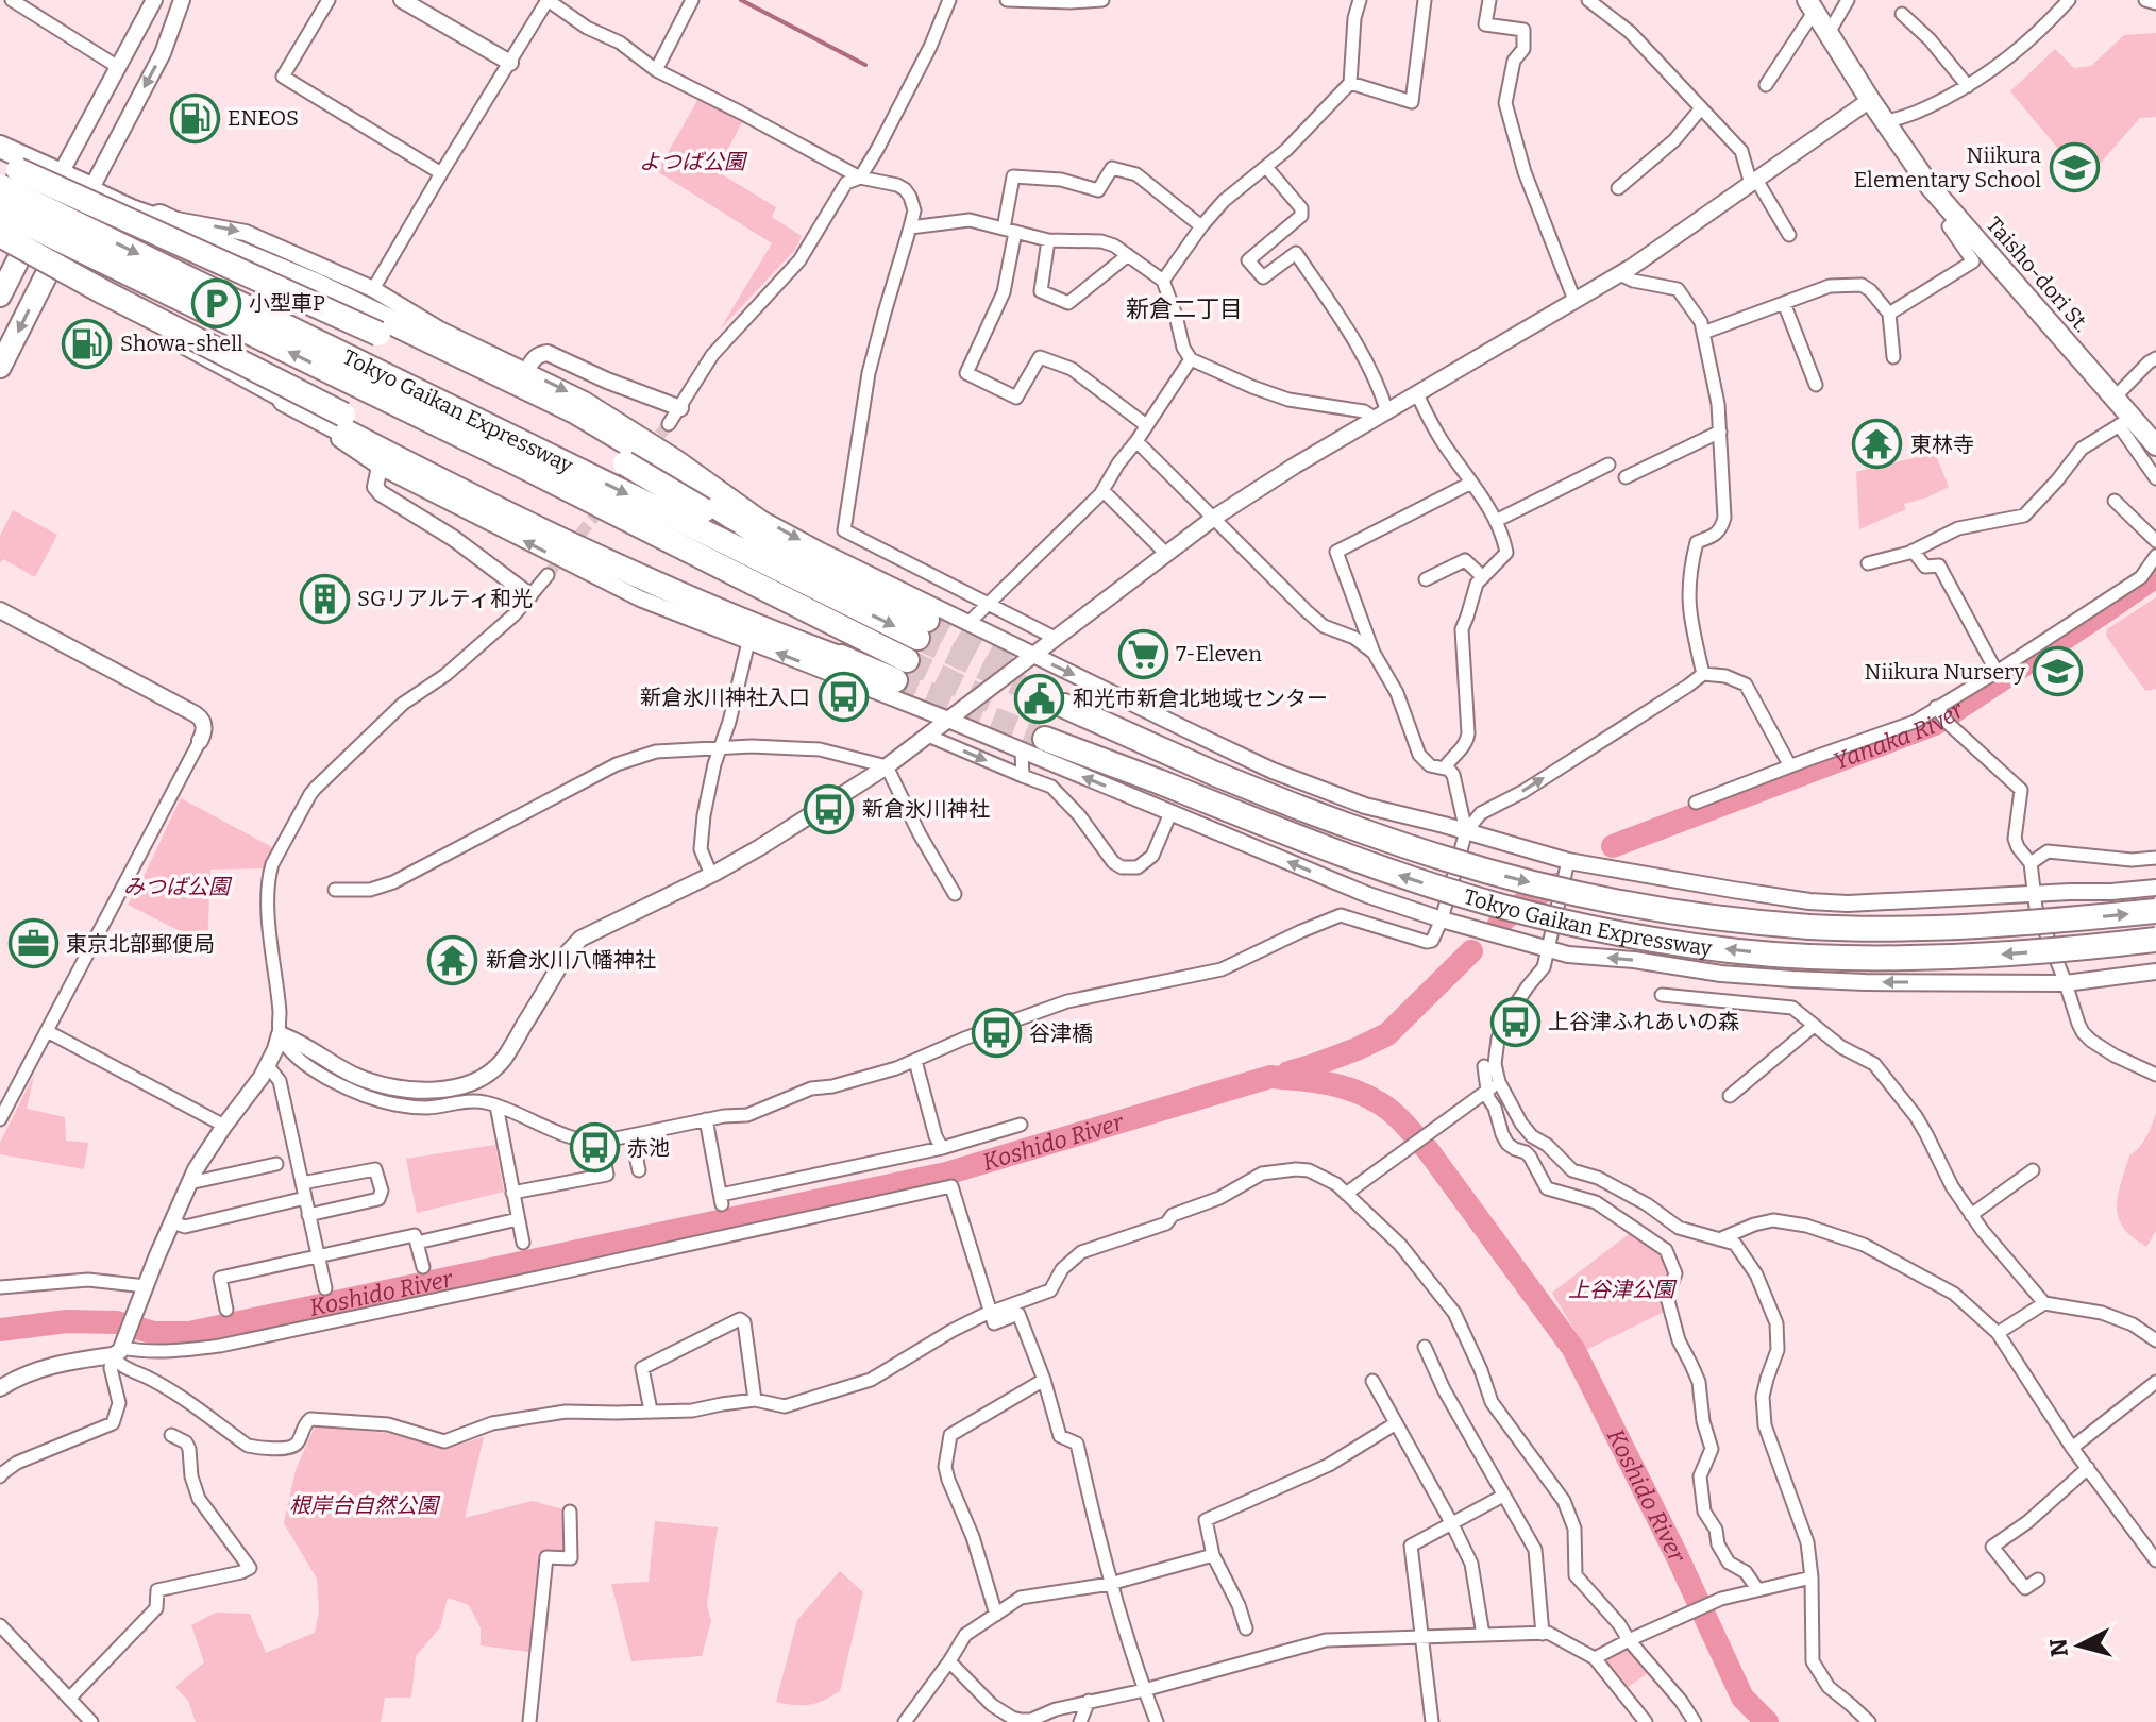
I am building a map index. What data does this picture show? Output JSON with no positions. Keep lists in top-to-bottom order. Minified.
{"streets":{"highway":["Tokyo Gaikan Expressway"],"main road":["Taisho-dori St."]},"districts":["新倉二丁目"],"water":["Yanaka River","Koshido River"],"parks":["よつば公園","みつば公園","上谷津公園","根岸台自然公園"],"places":{"fuel station":["ENEOS","Showa-shell"],"school or university":["Niikura Elementary School","Niikura Nursery"],"parking":["小型車P"],"temple":["東林寺","新倉氷川八幡神社"],"building":["SGリアルティ和光"],"supermarket":["7-Eleven"],"bus stop":["新倉氷川神社入口","新倉氷川神社","上谷津ふれあいの森","谷津橋","赤池"],"public building":["和光市新倉北地域センター"],"office":["東京北部郵便局"]},"north":"left"}
